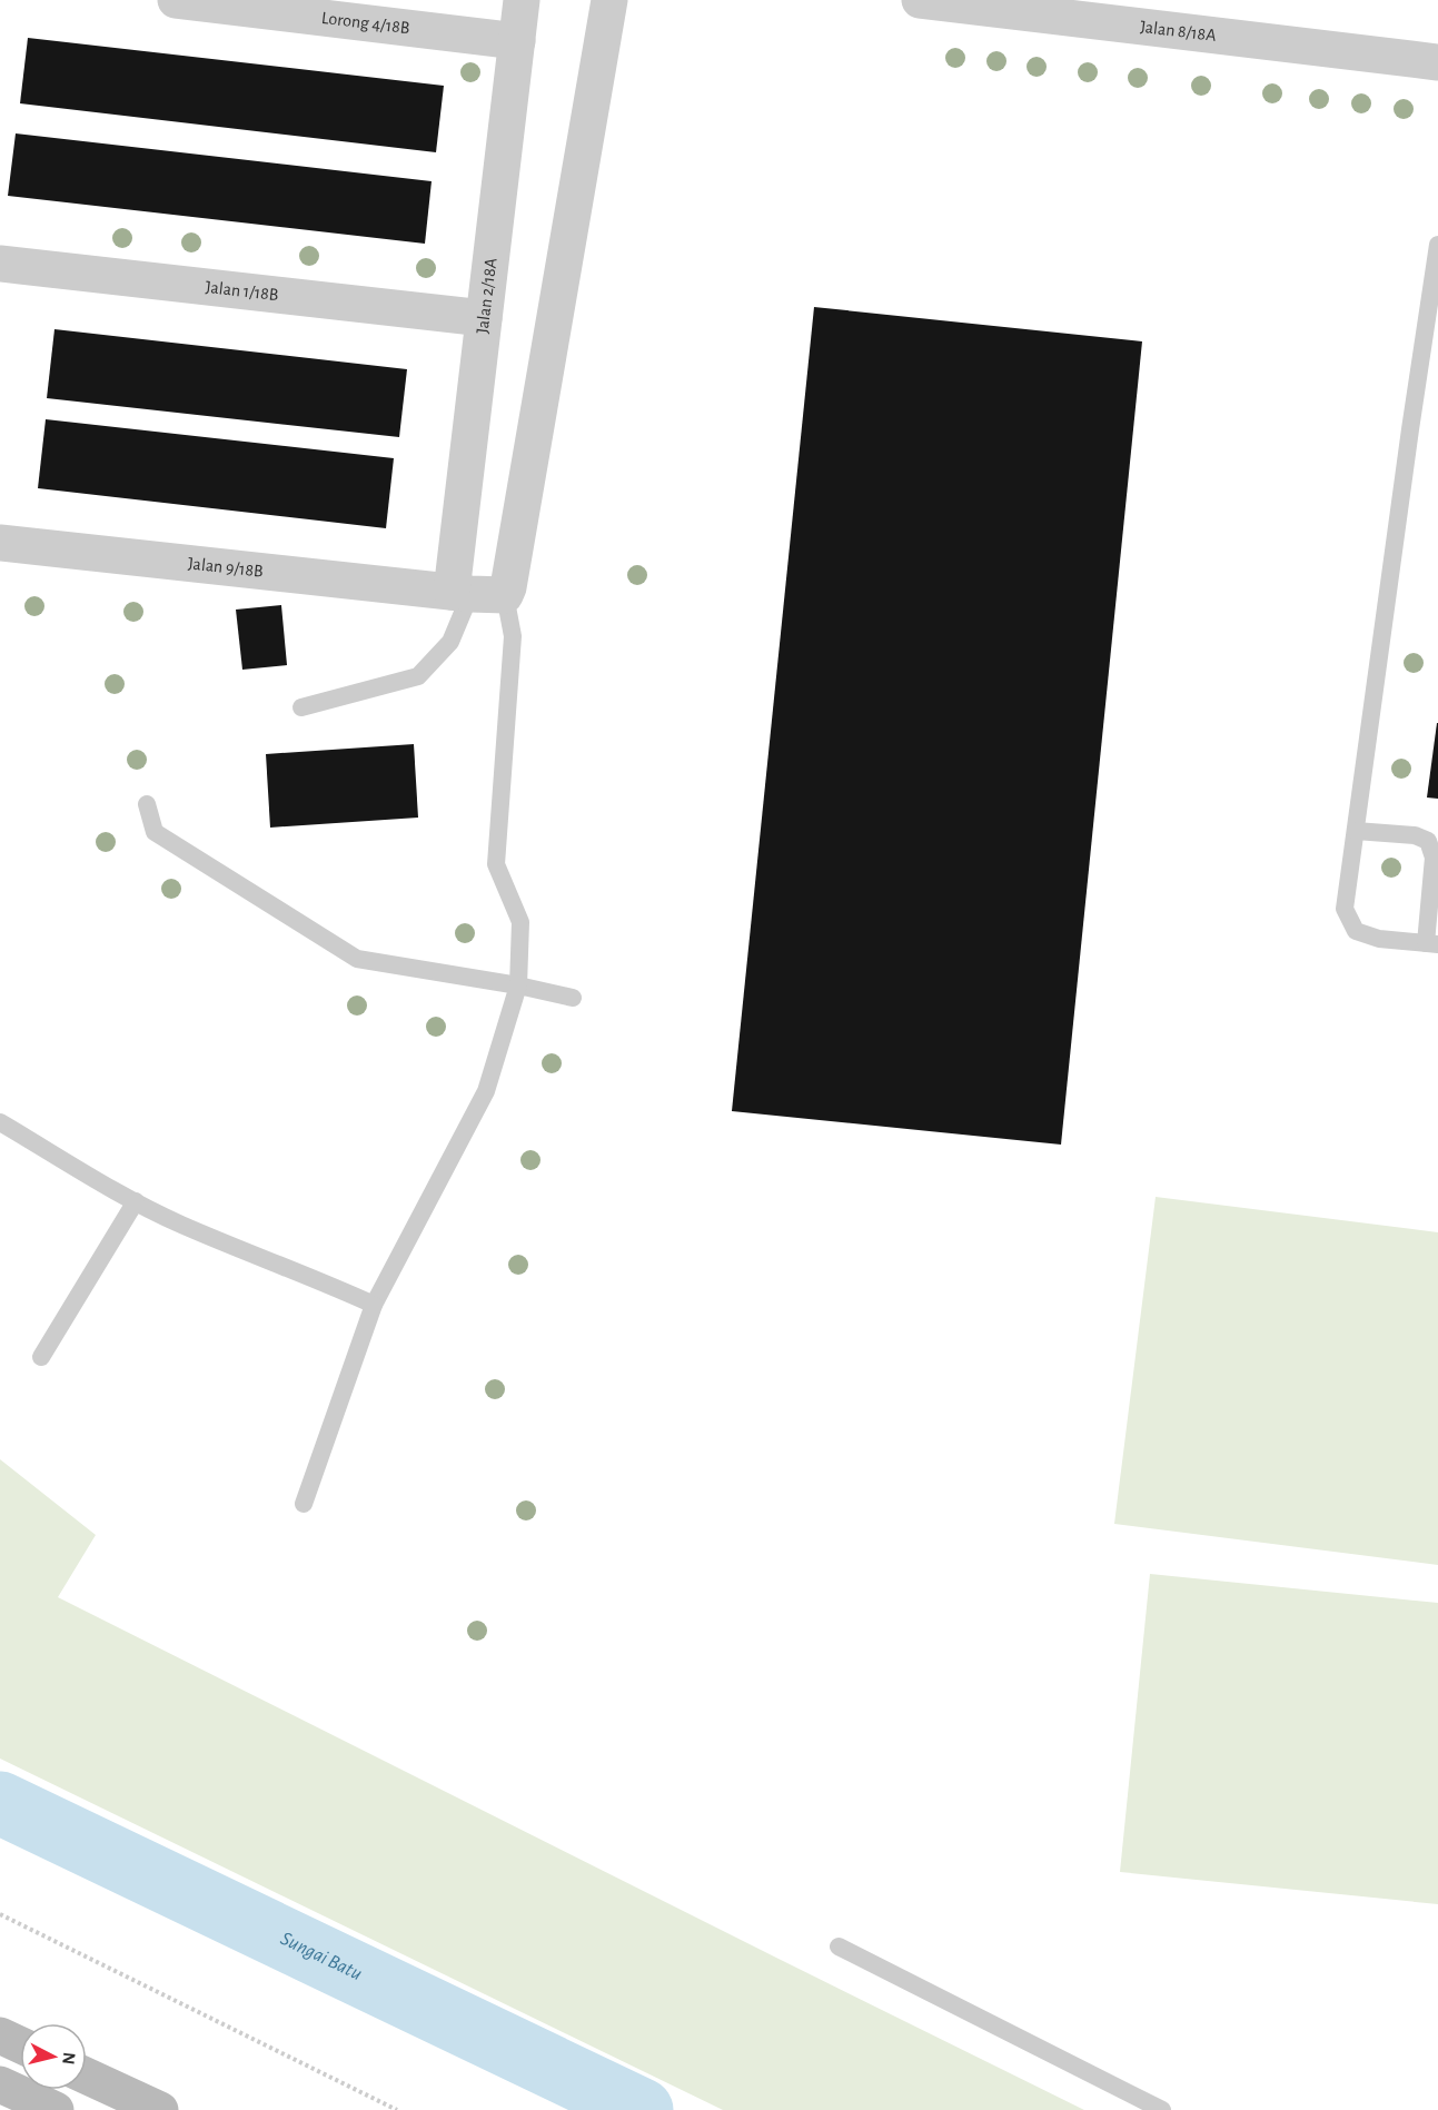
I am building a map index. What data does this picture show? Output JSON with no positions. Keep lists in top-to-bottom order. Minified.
{"streets":{"street":["Lorong 4/18B","Jalan 8/18A","Jalan 1/18B","Jalan 2/18A","Jalan 9/18B"]},"crossings":[["Lorong 4/18B","Jalan 2/18A"],["Jalan 1/18B","Jalan 2/18A"],["Jalan 2/18A","Jalan 9/18B"]],"water":["Sungai Batu"],"north":"right"}
